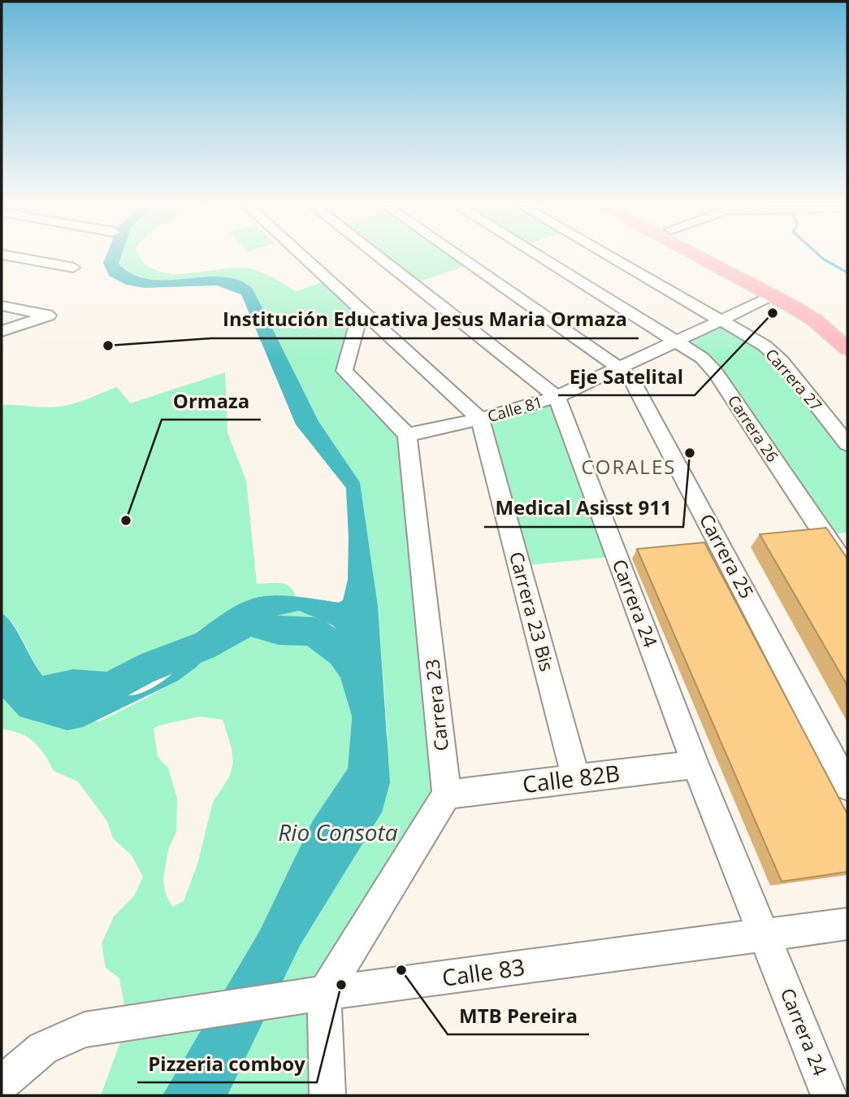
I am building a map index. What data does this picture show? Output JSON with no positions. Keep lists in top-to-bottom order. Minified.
{"streets":{"street":["Carrera 27","Calle 81","Carrera 26","Carrera 25","Carrera 24","Carrera 23 Bis","Carrera 23","Calle 82B","Calle 83"]},"crossings":[["Carrera 27","Calle 81"],["Calle 81","Carrera 26"],["Calle 81","Carrera 25"],["Calle 81","Carrera 24"],["Calle 81","Carrera 23 Bis"],["Calle 81","Carrera 23"],["Carrera 24","Calle 82B"],["Carrera 24","Calle 83"],["Carrera 23 Bis","Calle 82B"],["Carrera 23","Calle 82B"]],"districts":["CORALES"],"water":["Rio Consota"],"places":["Eje Satelital","Institución Educativa Jesus Maria Ormaza","Medical Asisst 911","Ormaza","MTB Pereira","Pizzeria comboy"]}
